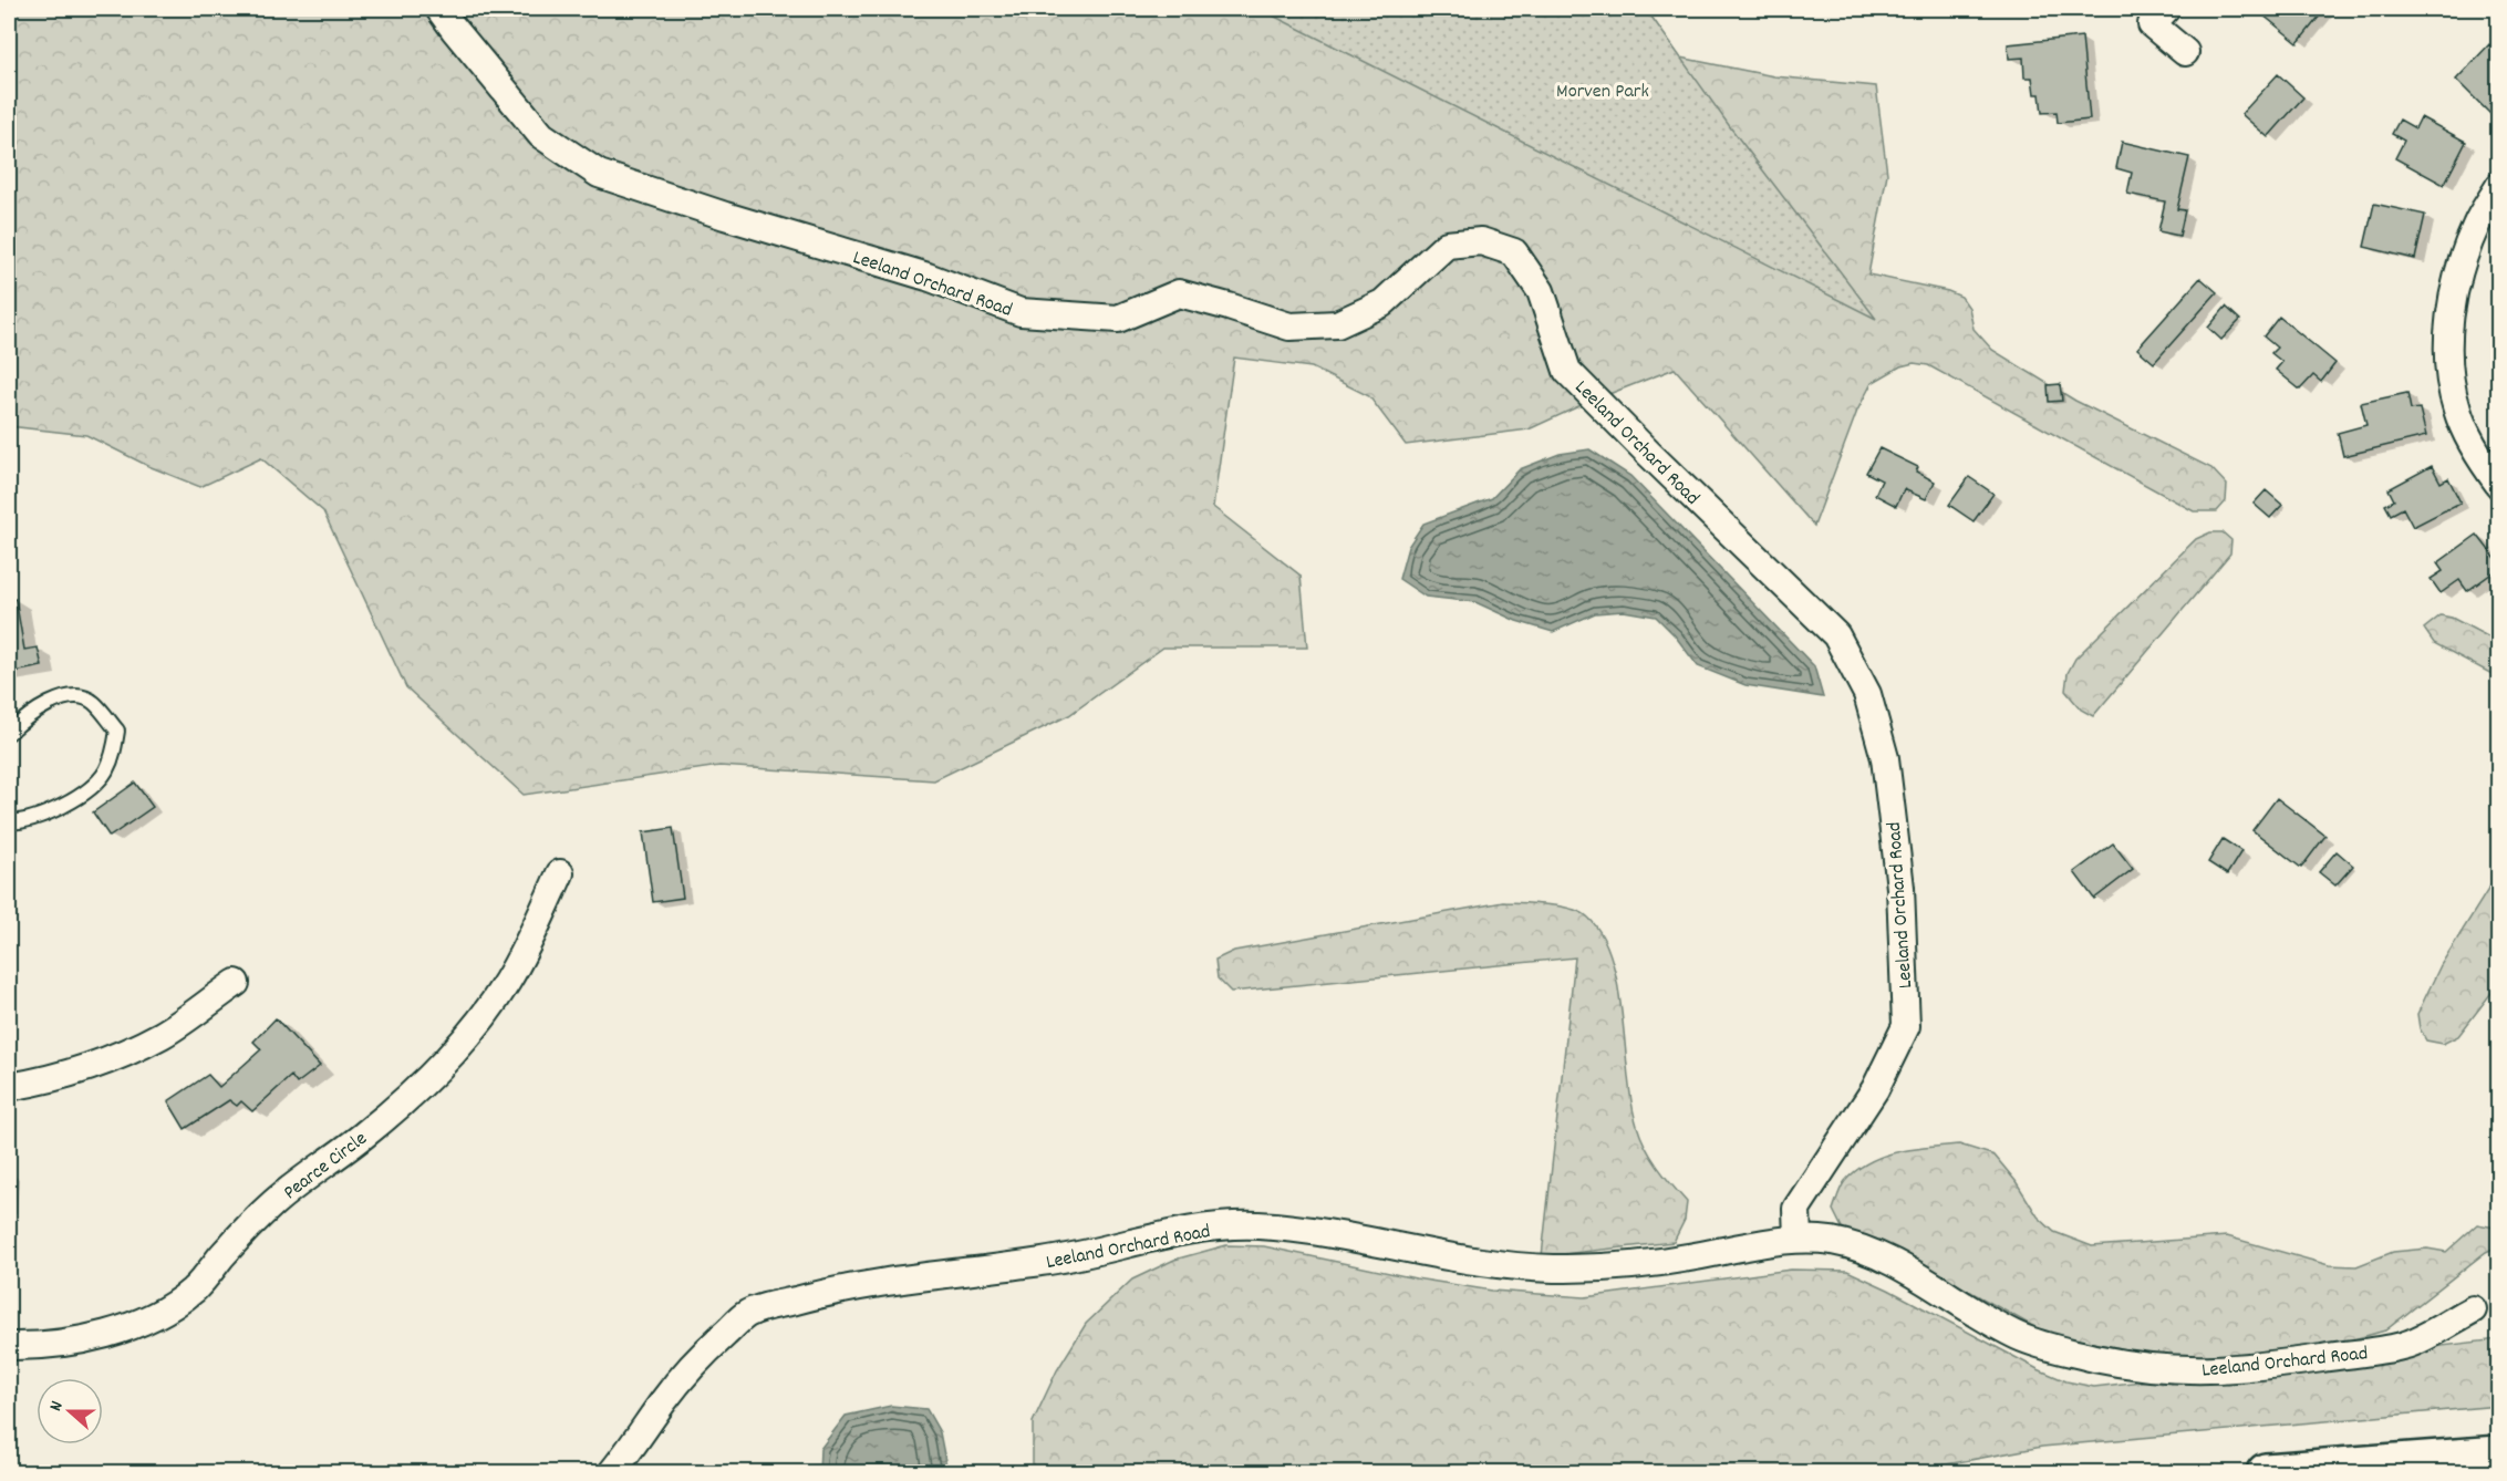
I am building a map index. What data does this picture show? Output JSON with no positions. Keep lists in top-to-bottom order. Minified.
{"streets":{"street":["Leeland Orchard Road","Pearce Circle"]},"parks":["Morven Park"],"north":"left"}
